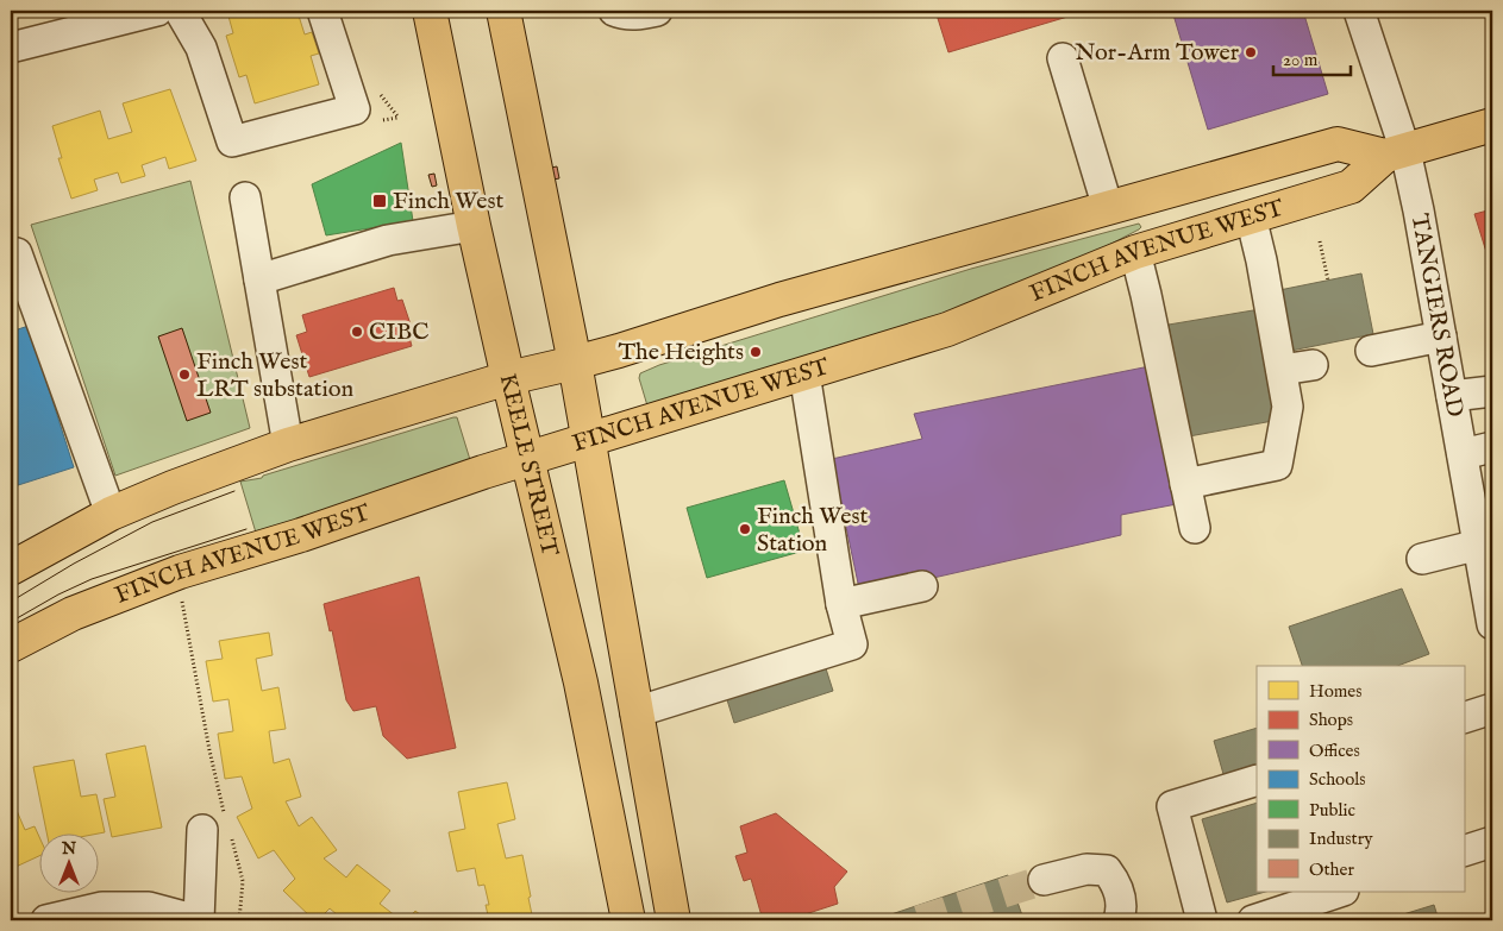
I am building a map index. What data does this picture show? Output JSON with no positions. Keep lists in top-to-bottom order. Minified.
{"streets":{"main road":["FINCH AVENUE WEST","KEELE STREET"],"street":["TANGIERS ROAD"]},"crossings":[["FINCH AVENUE WEST","TANGIERS ROAD"],["FINCH AVENUE WEST","KEELE STREET"]],"places":{"other":["Nor-Arm Tower","CIBC","The Heights","Finch West LRT substation","Finch West Station"],"transit":["Finch West"]},"legend":["Homes","Shops","Offices","Schools","Public","Industry","Other"],"scale_bar":"20 m","north":"top"}
